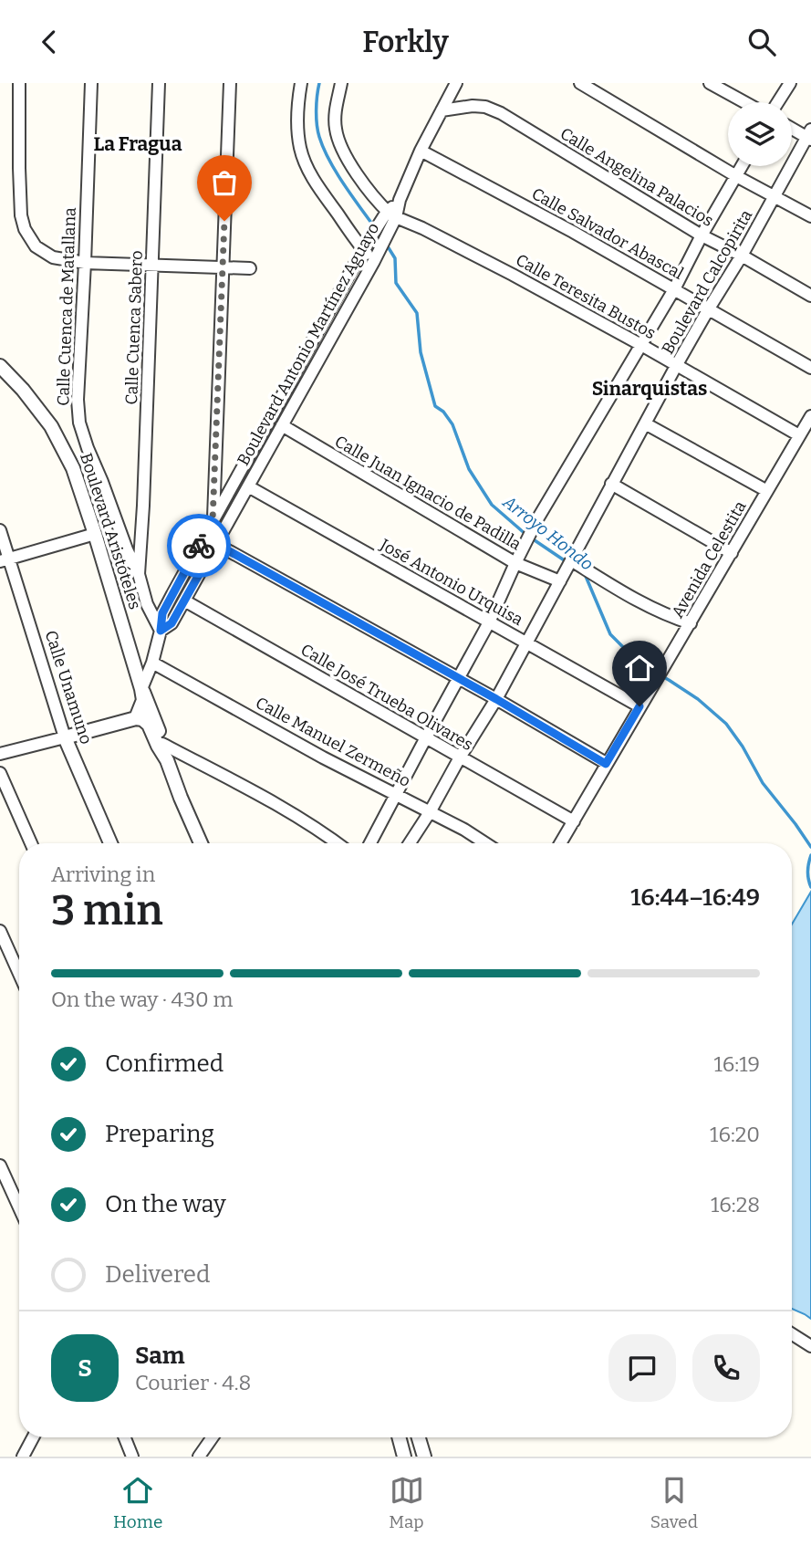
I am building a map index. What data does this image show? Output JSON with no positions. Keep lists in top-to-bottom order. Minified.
{"streets":{"street":["Calle Angelina Palacios","Calle Salvador Abascal","Boulevard Calcopirita","Calle Teresita Bustos","Calle Cuenca de Matallana","Calle Cuenca Sabero","Boulevard Antonio Martínez Aguayo","Calle Juan Ignacio de Padilla","Boulevard Aristóteles","Avenida Celestita","José Antonio Urquisa","Calle Unamuno","Calle José Trueba Olivares","Calle Manuel Zermeño"]},"crossings":[["Calle Angelina Palacios","Boulevard Calcopirita"],["Calle Angelina Palacios","Boulevard Antonio Martínez Aguayo"],["Calle Salvador Abascal","Boulevard Calcopirita"],["Calle Salvador Abascal","Boulevard Antonio Martínez Aguayo"],["Boulevard Calcopirita","Calle Teresita Bustos"],["Boulevard Calcopirita","Calle Juan Ignacio de Padilla"],["Boulevard Calcopirita","José Antonio Urquisa"],["Boulevard Calcopirita","Calle José Trueba Olivares"],["Boulevard Calcopirita","Calle Manuel Zermeño"],["Calle Teresita Bustos","Boulevard Antonio Martínez Aguayo"],["Calle Teresita Bustos","Avenida Celestita"],["Calle Cuenca de Matallana","Calle Cuenca Sabero"],["Calle Cuenca de Matallana","Boulevard Antonio Martínez Aguayo"],["Boulevard Antonio Martínez Aguayo","Calle Juan Ignacio de Padilla"],["Boulevard Antonio Martínez Aguayo","Boulevard Aristóteles"],["Boulevard Antonio Martínez Aguayo","José Antonio Urquisa"],["Boulevard Antonio Martínez Aguayo","Calle José Trueba Olivares"],["Boulevard Antonio Martínez Aguayo","Calle Manuel Zermeño"],["Calle Juan Ignacio de Padilla","Avenida Celestita"],["Avenida Celestita","José Antonio Urquisa"],["Avenida Celestita","Calle José Trueba Olivares"]],"districts":["La Fragua","Sinarquistas"],"water":["Arroyo Hondo"],"page":{"header":"Forkly","heading":["3 min","Arriving in","16:44–16:49"],"panel":["Sam","Courier · 4.8"],"bar":"On the way · 430 m","list":[["Confirmed","16:19"],["Preparing","16:20"],["On the way","16:28"],"Delivered"],"round":"S","tabs":["Home","Map","Saved"]}}
